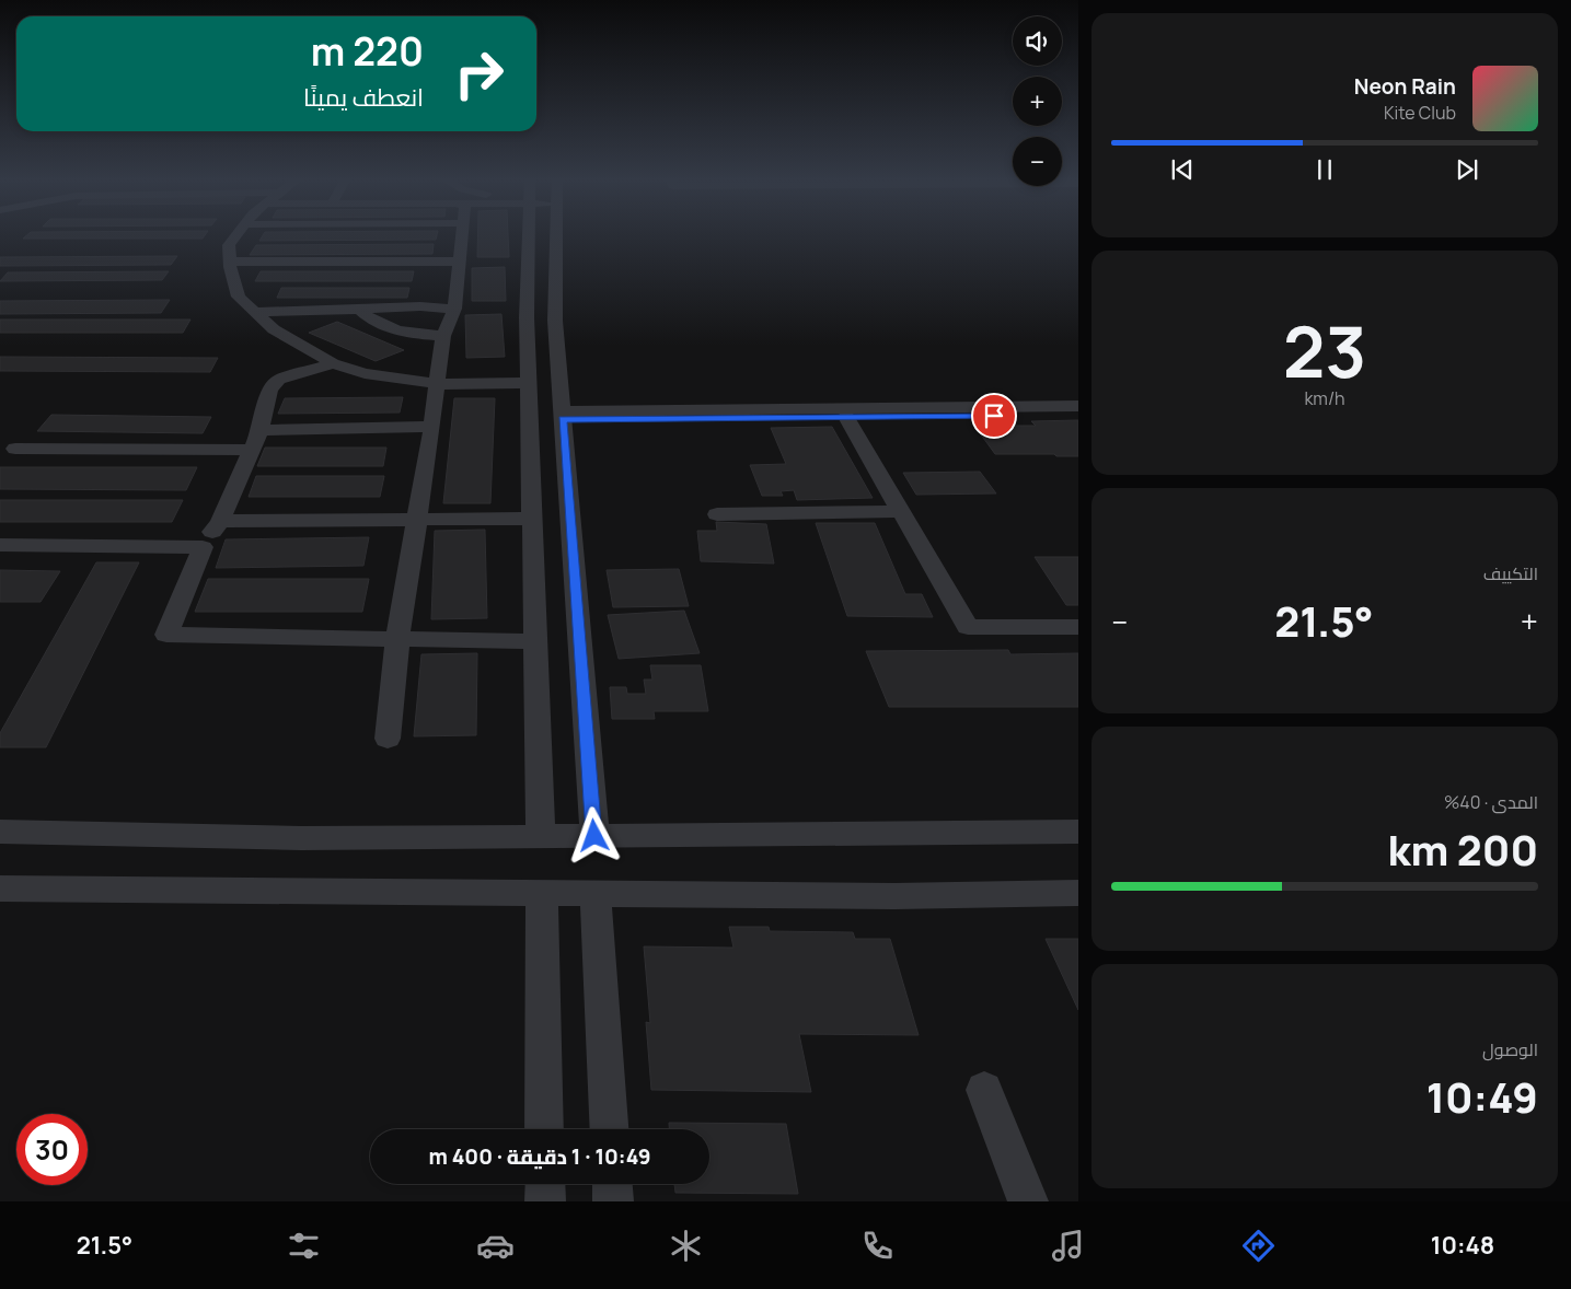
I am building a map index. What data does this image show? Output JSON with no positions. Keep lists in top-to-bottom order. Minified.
{"page":{"map_buttons":["+","−"],"turn":["220 m","انعطف يمينًا"],"song":["Neon Rain","Kite Club"],"tile":[["23","km/h"],"التكييف",["المدى · 40%","200 km"],["الوصول","10:49"]],"heat":["−","21.5°","+"],"limit":"30","trip":"10:49 · 1 دقيقة · 400 m","tabs":["10:48","21.5°"]}}
